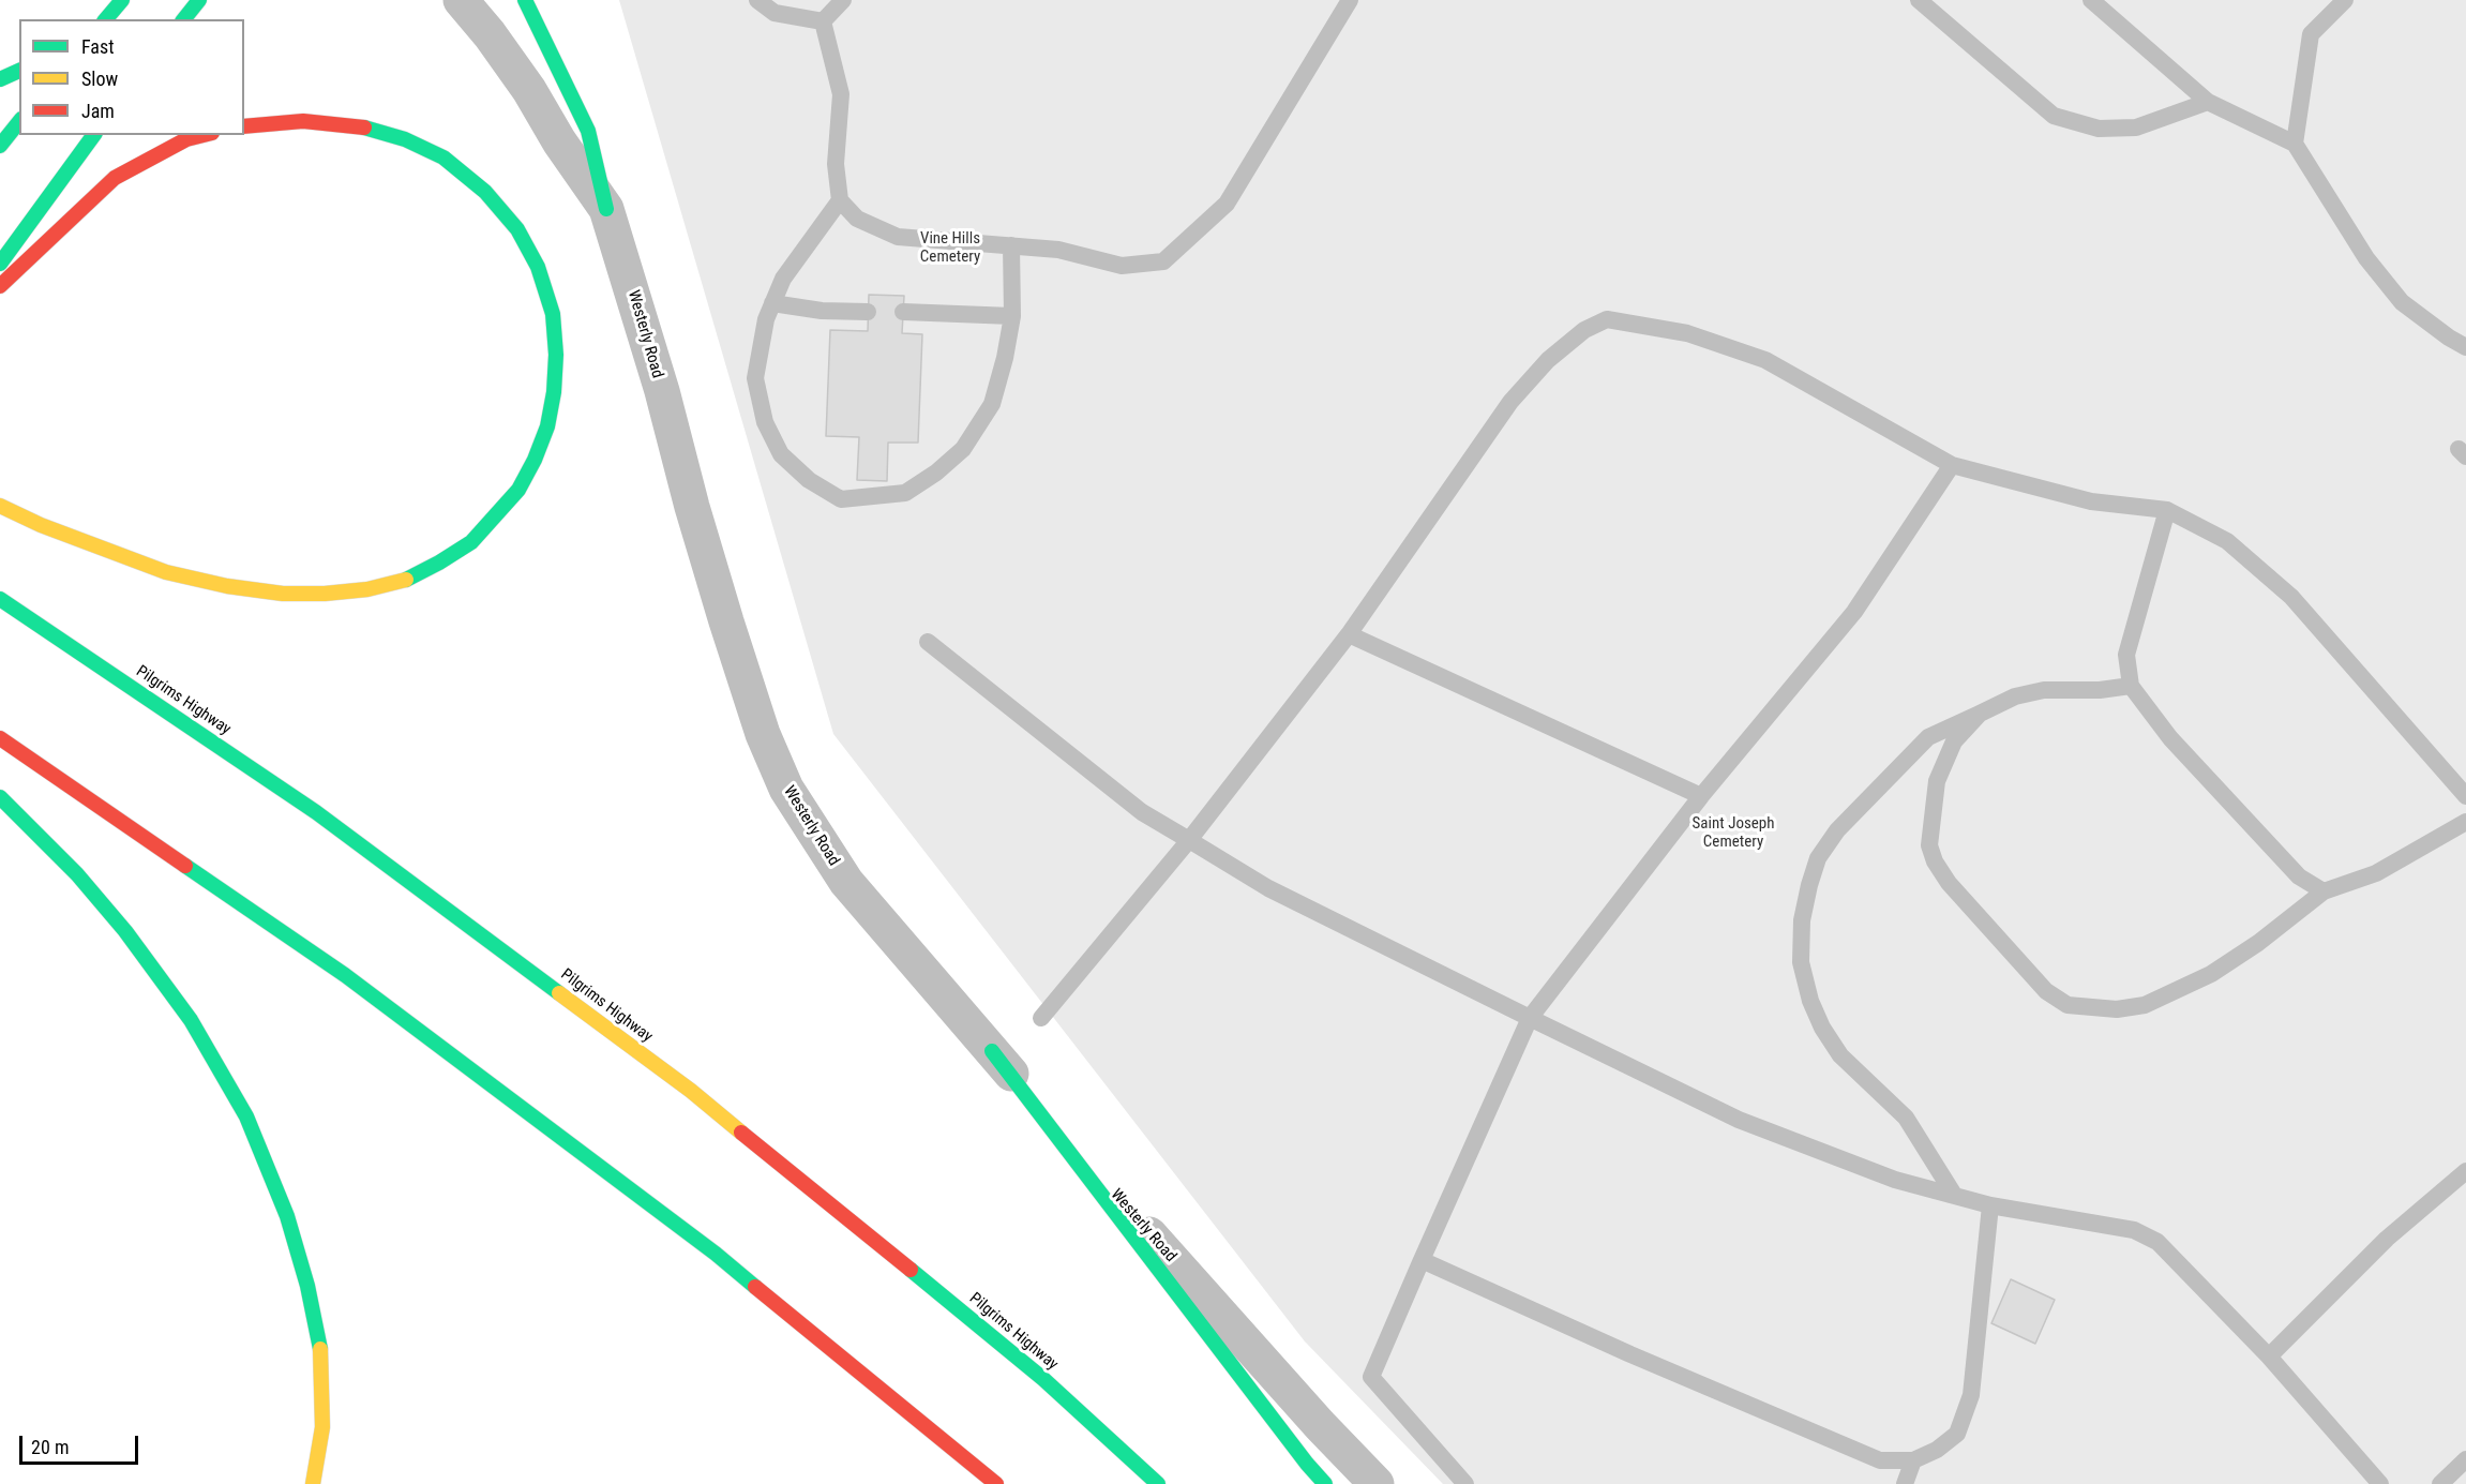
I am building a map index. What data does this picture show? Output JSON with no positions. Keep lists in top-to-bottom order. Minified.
{"streets":{"main road":["Pilgrims Highway"],"street":["Westerly Road"]},"parks":["Vine Hills Cemetery","Saint Joseph Cemetery"],"legend":["Fast","Slow","Jam"],"scale_bar":"20 m"}
